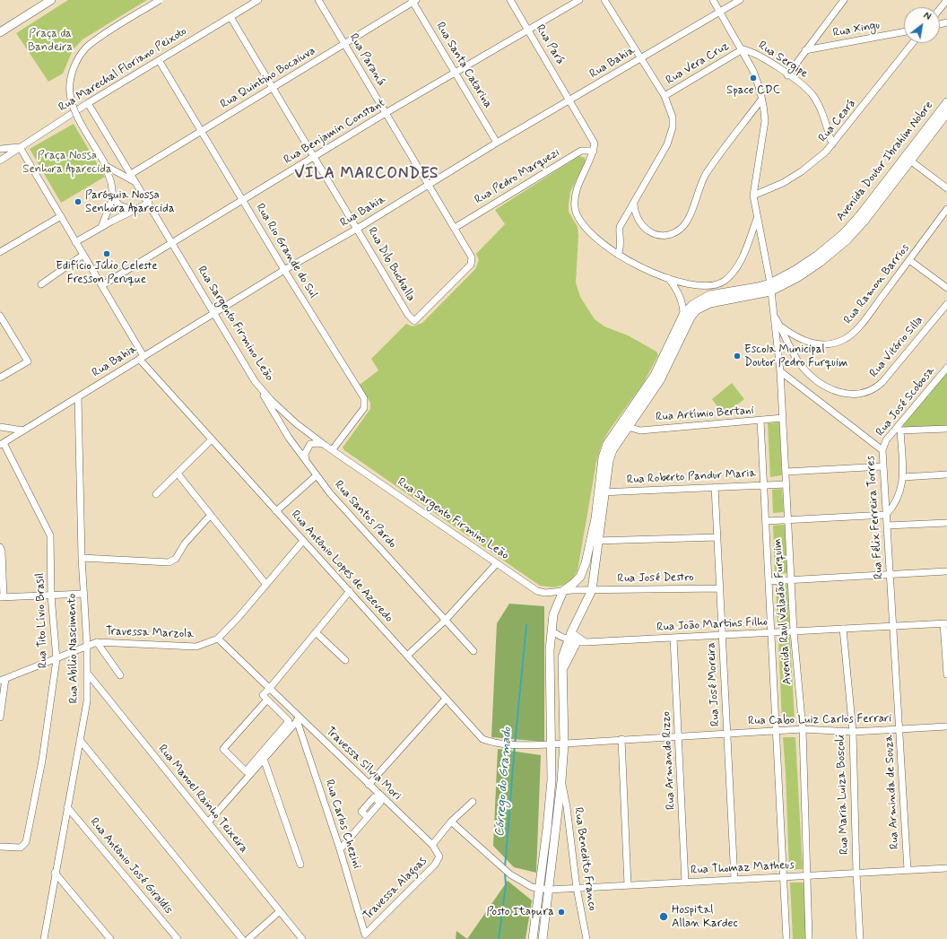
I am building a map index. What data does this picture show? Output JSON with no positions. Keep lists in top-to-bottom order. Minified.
{"streets":{"main road":["Avenida Doutor Ibrahim Nobre"],"street":["Rua Xingu","Rua Pará","Rua Paraná","Rua Sergipe","Rua Bahia","Rua Vera Cruz","Rua Santa Catarina","Rua Marechal Floriano Peixoto","Rua Quintino Bocaiuva","Rua Ceará","Rua Benjamin Constant","Rua Pedro Marquezi","Rua Rio Grande do Sul","Rua Dib Buchalla","Rua Ramon Barrios","Rua Sargento Firmino Leão","Rua Vitório Silla","Rua José Scobosa","Rua Artímio Bertani","Rua Roberto Pandur Maria","Rua Santos Pardo","Rua Félix Ferreira Torres","Rua Antônio Lopes de Azevedo","Rua José Destro","Avenida Raul Valadão Furquim","Rua Tito Lívio Brasil","Rua João Martins Filho","Travessa Marzola","Rua Abílio Nascimento","Rua José Moreira","Rua Cabo Luiz Carlos Ferrari","Rua Armando Rizzo","Travessa Sílvia Mori","Rua Arminda de Souza","Rua Maria Luiza Boscoli","Rua Manoel Rainho Teixeira","Rua Carlos Chezini","Rua Benedito Franco","Rua Antônio José Giraldis","Rua Thomaz Matheus","Travessa Alagoas"]},"crossings":[["Rua Pará","Rua Bahia"],["Rua Pará","Rua Benjamin Constant"],["Rua Pará","Rua Pedro Marquezi"],["Rua Paraná","Rua Bahia"],["Rua Paraná","Rua Quintino Bocaiuva"],["Rua Paraná","Rua Benjamin Constant"],["Rua Paraná","Rua Pedro Marquezi"],["Rua Paraná","Rua Dib Buchalla"],["Rua Sergipe","Rua Bahia"],["Rua Sergipe","Rua Vera Cruz"],["Rua Sergipe","Rua Ceará"],["Rua Sergipe","Avenida Raul Valadão Furquim"],["Rua Bahia","Rua Santa Catarina"],["Rua Bahia","Rua Rio Grande do Sul"],["Rua Bahia","Rua Dib Buchalla"],["Rua Bahia","Rua Sargento Firmino Leão"],["Rua Bahia","Rua Antônio Lopes de Azevedo"],["Rua Bahia","Rua Tito Lívio Brasil"],["Rua Bahia","Rua Abílio Nascimento"],["Rua Vera Cruz","Avenida Raul Valadão Furquim"],["Rua Santa Catarina","Rua Quintino Bocaiuva"],["Rua Santa Catarina","Rua Benjamin Constant"],["Rua Marechal Floriano Peixoto","Rua Rio Grande do Sul"],["Rua Marechal Floriano Peixoto","Rua Dib Buchalla"],["Rua Marechal Floriano Peixoto","Rua Sargento Firmino Leão"],["Rua Marechal Floriano Peixoto","Rua Antônio Lopes de Azevedo"],["Rua Quintino Bocaiuva","Rua Rio Grande do Sul"],["Rua Quintino Bocaiuva","Rua Dib Buchalla"],["Rua Quintino Bocaiuva","Rua Sargento Firmino Leão"],["Rua Ceará","Avenida Raul Valadão Furquim"],["Rua Benjamin Constant","Rua Rio Grande do Sul"],["Rua Benjamin Constant","Rua Dib Buchalla"],["Rua Benjamin Constant","Rua Sargento Firmino Leão"],["Rua Benjamin Constant","Rua Antônio Lopes de Azevedo"],["Avenida Doutor Ibrahim Nobre","Avenida Raul Valadão Furquim"],["Rua Rio Grande do Sul","Rua Sargento Firmino Leão"],["Rua Ramon Barrios","Rua Vitório Silla"],["Rua Ramon Barrios","Avenida Raul Valadão Furquim"],["Rua Sargento Firmino Leão","Rua Santos Pardo"],["Rua Sargento Firmino Leão","Rua José Destro"],["Rua José Scobosa","Rua Félix Ferreira Torres"],["Rua Artímio Bertani","Avenida Raul Valadão Furquim"],["Rua Roberto Pandur Maria","Avenida Raul Valadão Furquim"],["Rua Roberto Pandur Maria","Rua José Moreira"],["Rua Félix Ferreira Torres","Avenida Raul Valadão Furquim"],["Rua Félix Ferreira Torres","Rua João Martins Filho"],["Rua Félix Ferreira Torres","Rua Arminda de Souza"],["Rua Antônio Lopes de Azevedo","Travessa Marzola"],["Rua Antônio Lopes de Azevedo","Rua Cabo Luiz Carlos Ferrari"],["Rua José Destro","Rua José Moreira"],["Avenida Raul Valadão Furquim","Rua João Martins Filho"],["Avenida Raul Valadão Furquim","Rua Cabo Luiz Carlos Ferrari"],["Avenida Raul Valadão Furquim","Rua Thomaz Matheus"],["Rua Tito Lívio Brasil","Travessa Marzola"],["Rua João Martins Filho","Rua José Moreira"],["Rua João Martins Filho","Rua Armando Rizzo"],["Rua João Martins Filho","Rua Arminda de Souza"],["Rua João Martins Filho","Rua Maria Luiza Boscoli"],["Travessa Marzola","Rua Abílio Nascimento"],["Travessa Marzola","Travessa Sílvia Mori"],["Rua Abílio Nascimento","Rua Manoel Rainho Teixeira"],["Rua Abílio Nascimento","Rua Antônio José Giraldis"],["Rua José Moreira","Rua Cabo Luiz Carlos Ferrari"],["Rua José Moreira","Rua Thomaz Matheus"],["Rua Cabo Luiz Carlos Ferrari","Rua Armando Rizzo"],["Rua Cabo Luiz Carlos Ferrari","Rua Arminda de Souza"],["Rua Cabo Luiz Carlos Ferrari","Rua Maria Luiza Boscoli"],["Rua Armando Rizzo","Rua Thomaz Matheus"],["Travessa Sílvia Mori","Rua Carlos Chezini"],["Travessa Sílvia Mori","Travessa Alagoas"],["Rua Arminda de Souza","Rua Thomaz Matheus"],["Rua Maria Luiza Boscoli","Rua Thomaz Matheus"],["Rua Carlos Chezini","Travessa Alagoas"],["Rua Benedito Franco","Rua Thomaz Matheus"]],"districts":["VILA MARCONDES"],"water":["Córrego do Gramado"],"parks":["Praça da Bandeira","Praça Nossa Senhora Aparecida"],"places":["Space CDC","Paróquia Nossa Senhora Aparecida","Edifício Júlio Celeste Fresson Peruque","Escola Municipal Doutor Pedro Furquim","Posto Itapura","Hospital Allan Kardec"],"north":"top right"}
